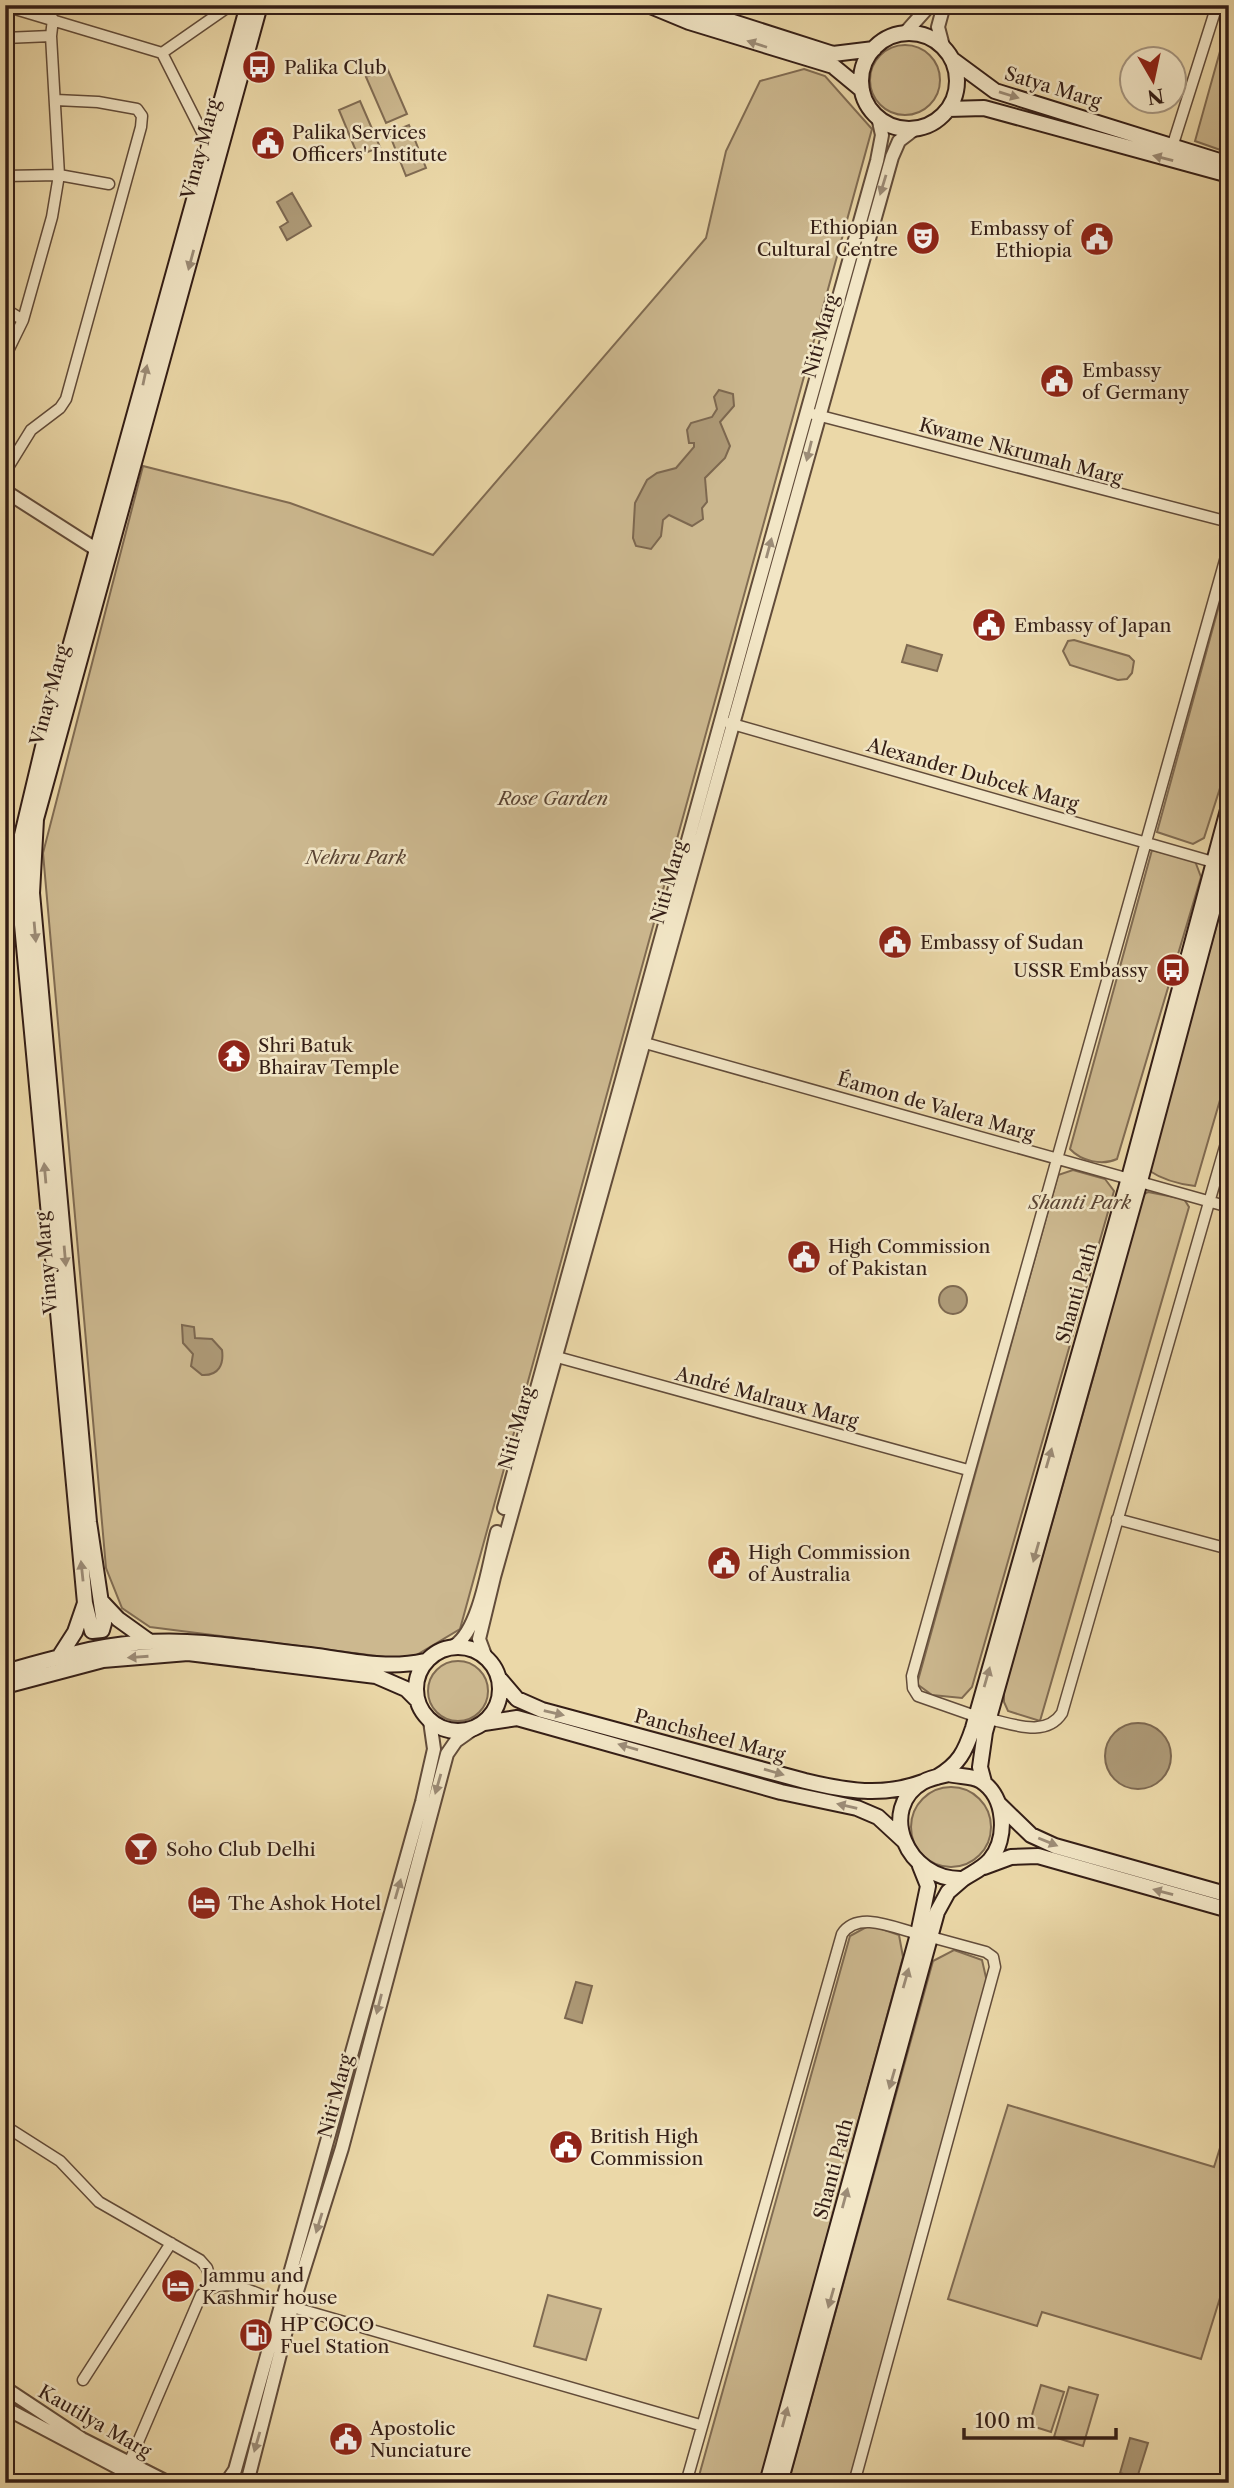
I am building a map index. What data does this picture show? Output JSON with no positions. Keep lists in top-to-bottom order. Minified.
{"streets":{"main road":["Satya Marg","Vinay Marg","Shanti Path","Panchsheel Marg"],"street":["Niti Marg","Kwame Nkrumah Marg","Alexander Dubcek Marg","Éamon de Valera Marg","André Malraux Marg","Kautilya Marg"]},"crossings":[["Satya Marg","Niti Marg"],["Niti Marg","Kwame Nkrumah Marg"],["Niti Marg","Alexander Dubcek Marg"],["Niti Marg","Éamon de Valera Marg"],["Niti Marg","André Malraux Marg"],["Niti Marg","Panchsheel Marg"],["Alexander Dubcek Marg","Shanti Path"],["Éamon de Valera Marg","Shanti Path"],["Shanti Path","Panchsheel Marg"]],"parks":["Rose Garden","Nehru Park","Shanti Park"],"places":{"bus stop":["Palika Club","USSR Embassy"],"public building":["Palika Services Officers' Institute","Embassy of Ethiopia","Embassy of Germany","Embassy of Japan","Embassy of Sudan","High Commission of Pakistan","High Commission of Australia","British High Commission","Apostolic Nunciature"],"theatre":["Ethiopian Cultural Centre"],"temple":["Shri Batuk Bhairav Temple"],"bar":["Soho Club Delhi"],"hotel":["The Ashok Hotel","Jammu and Kashmir house"],"fuel station":["HP COCO Fuel Station"]},"scale_bar":"100 m","north":"bottom"}
